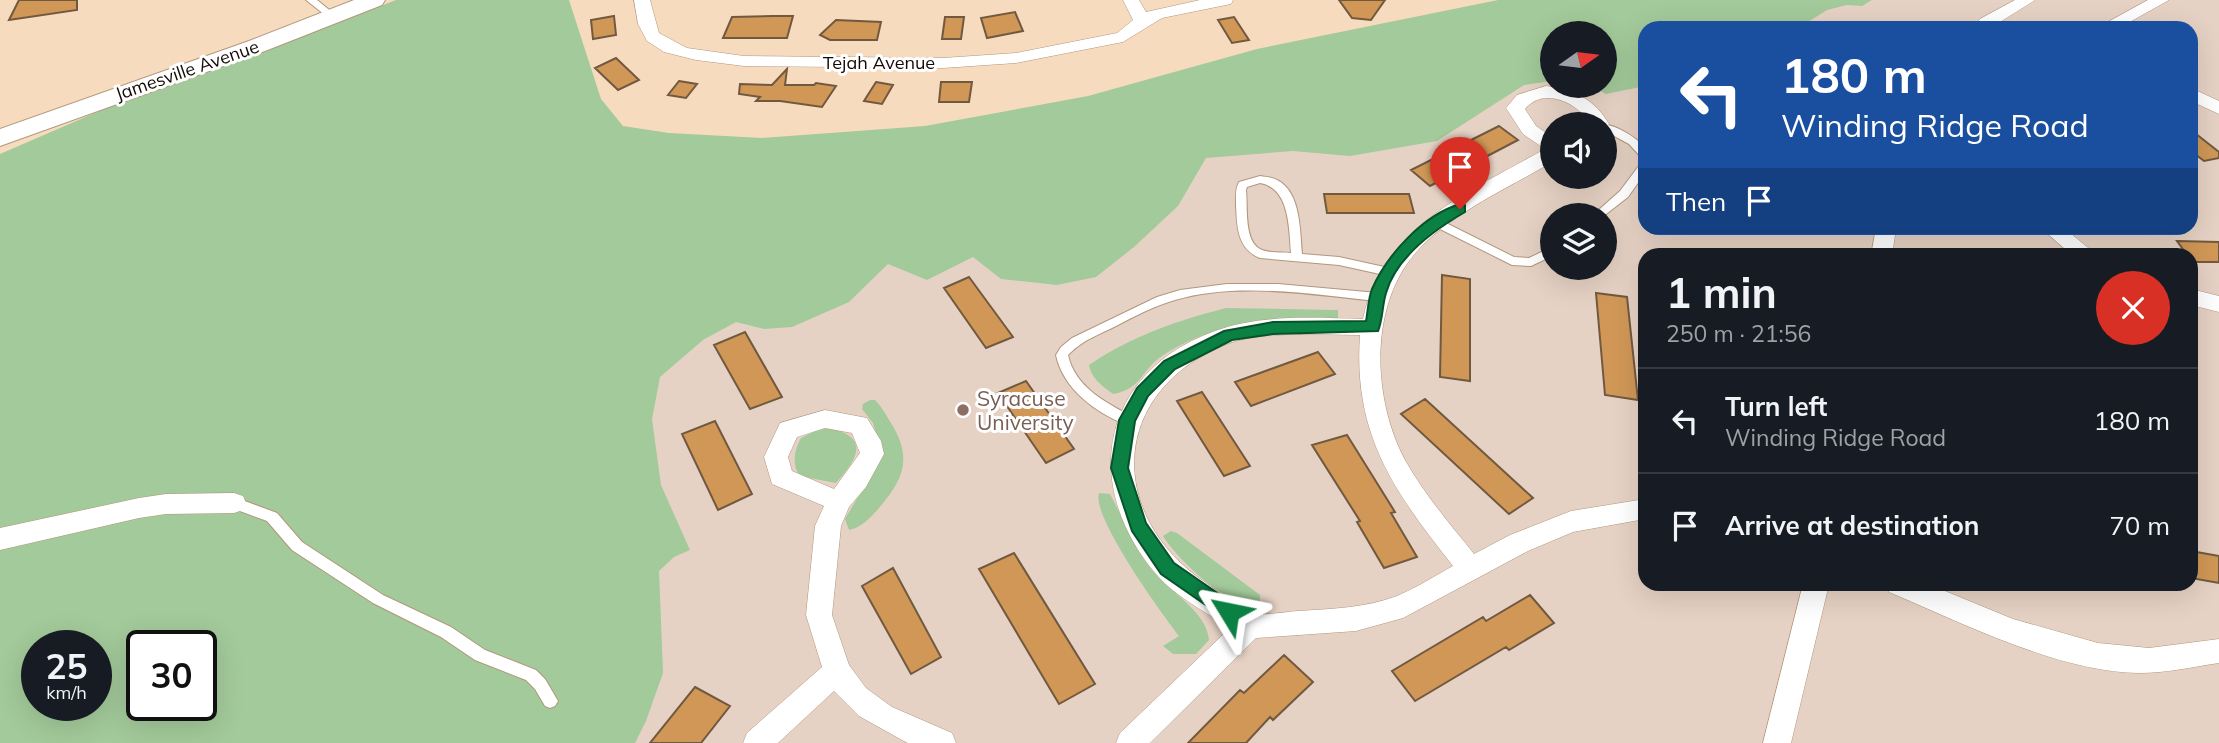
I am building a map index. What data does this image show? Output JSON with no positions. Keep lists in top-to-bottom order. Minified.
{"streets":{"street":["Tejah Avenue","Jamesville Avenue"]},"places":["Syracuse University"],"north":"right","page":{"turn":["180 m","Winding Ridge Road"],"then":"Then","heading":["1 min","250 m · 21:56"],"list":[{"name":"Turn left","note":"Winding Ridge Road","value":"180 m"},{"name":"Arrive at destination","value":"70 m"}],"speed":"25 km/h","limit":"30"}}
